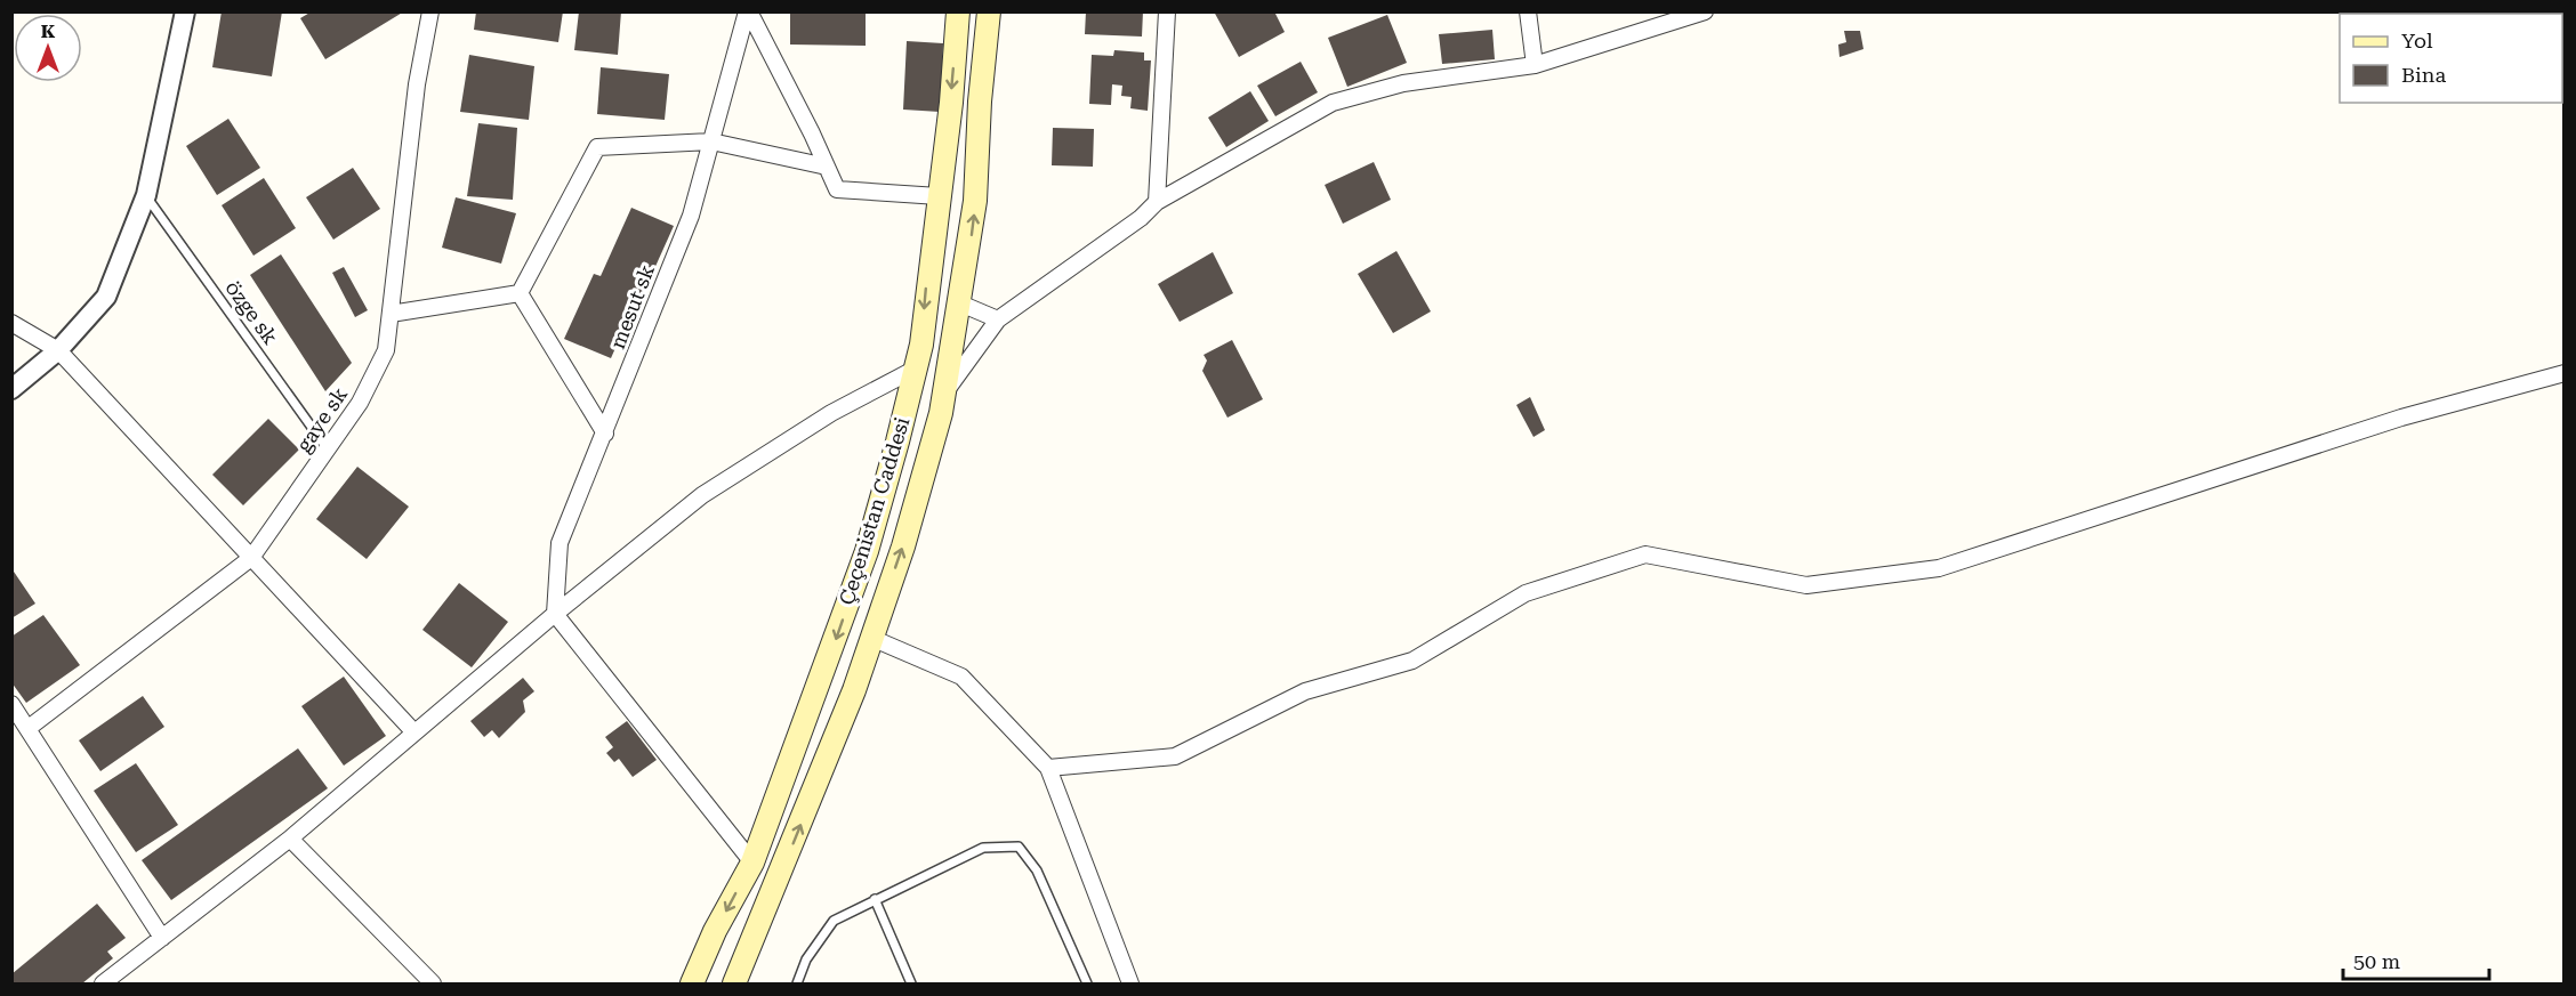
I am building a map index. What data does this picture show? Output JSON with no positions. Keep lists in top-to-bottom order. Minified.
{"streets":{"main road":["Çeçenistan Caddesi"],"street":["mesut sk","gaye sk"],"lane":["özge sk"]},"crossings":[["özge sk","gaye sk"]],"legend":["Yol","Bina"],"scale_bar":"50 m","north":"top"}
